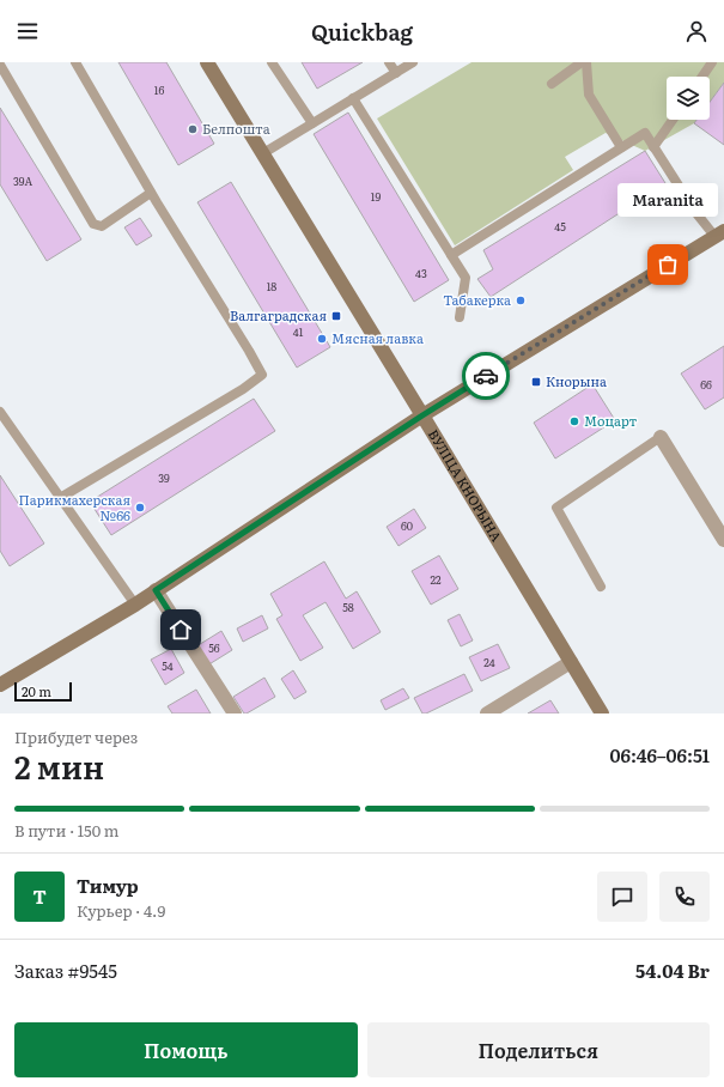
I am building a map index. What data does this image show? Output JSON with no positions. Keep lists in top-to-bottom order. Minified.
{"streets":{"main road":["ВУЛІЦА КНОРЫНА"]},"places":{"other":["Белпошта","Maranita","Табакерка","Мясная лавка","Моцарт","Парикмахерская №66"],"transit":["Валгаградская","Кнорына"]},"house_numbers":["16","39А","19","45","43","18","41","66","39","60","22","58","56","24","54"],"scale_bar":"20 m","page":{"header":"Quickbag","bubble":"Maranita","scale":"20 m","heading":["2 мин","Прибудет через","06:46–06:51"],"panel":["Тимур","Курьер · 4.9","Заказ #9545","54.04 Br"],"bar":"В пути · 150 m","round":"Т","buttons":["Помощь","Поделиться"]}}
